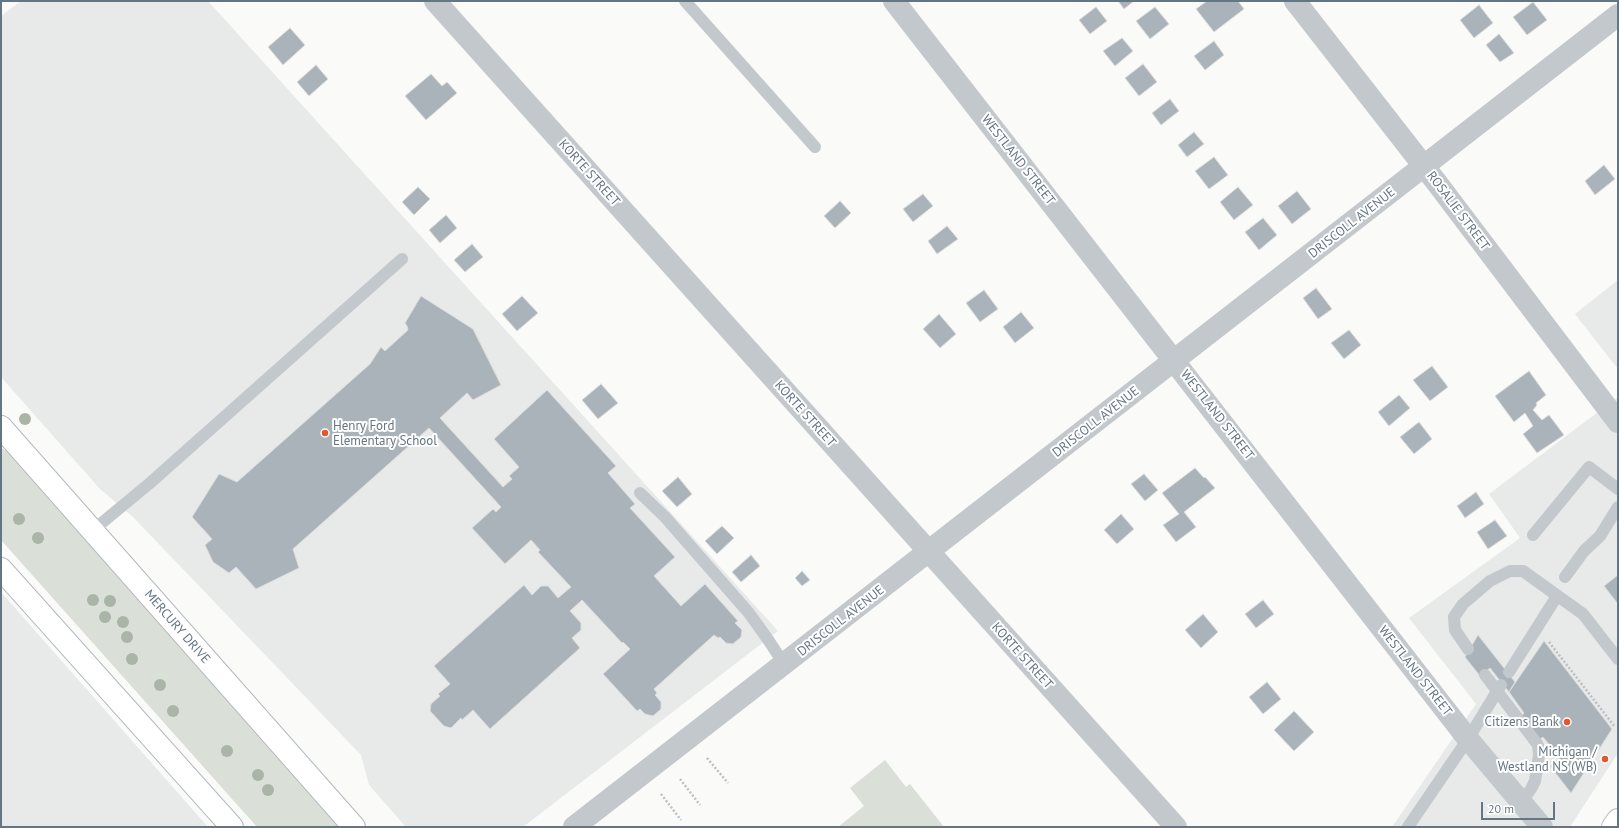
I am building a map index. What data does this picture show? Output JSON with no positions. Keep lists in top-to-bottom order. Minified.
{"streets":{"street":["WESTLAND STREET","KORTE STREET","ROSALIE STREET","DRISCOLL AVENUE","MERCURY DRIVE"]},"crossings":[["WESTLAND STREET","DRISCOLL AVENUE"],["KORTE STREET","DRISCOLL AVENUE"],["ROSALIE STREET","DRISCOLL AVENUE"]],"places":["Henry Ford Elementary School","Citizens Bank","Michigan / Westland NS (WB)"],"scale_bar":"20 m"}
